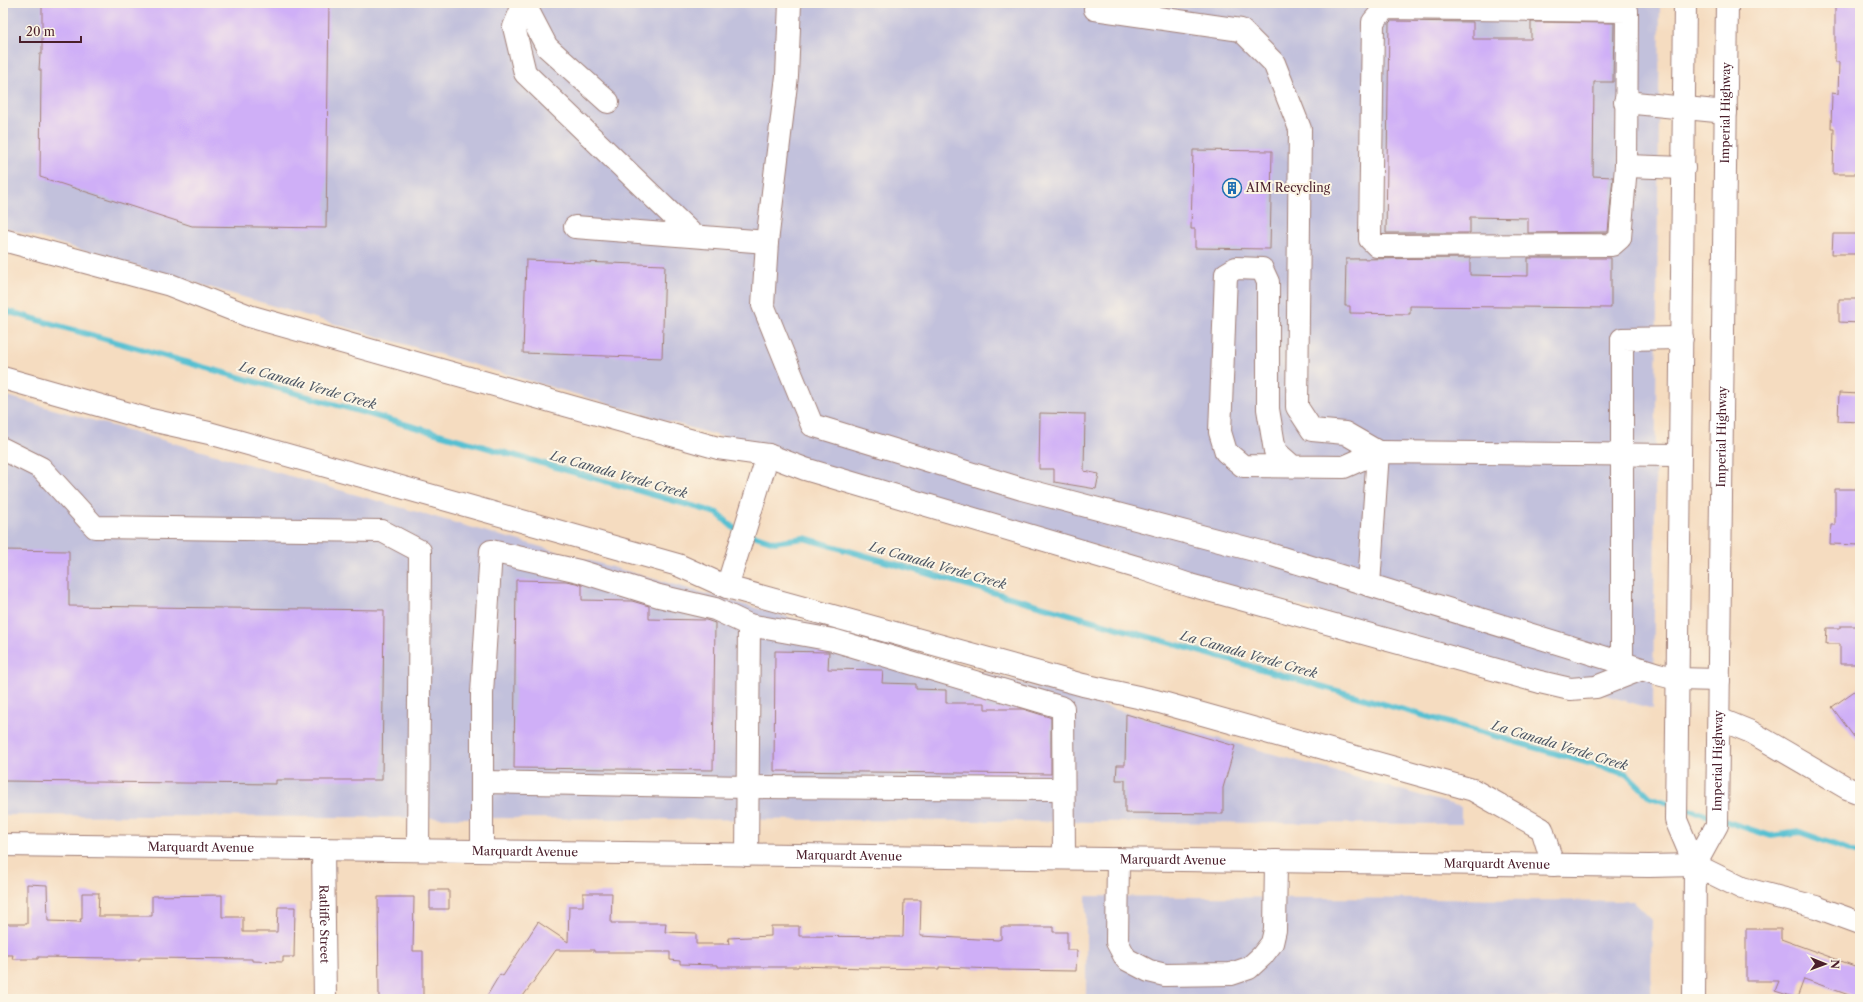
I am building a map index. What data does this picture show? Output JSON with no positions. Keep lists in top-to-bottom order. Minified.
{"streets":{"main road":["Imperial Highway","Marquardt Avenue","Ratliffe Street"]},"crossings":[["Imperial Highway","Marquardt Avenue"],["Marquardt Avenue","Ratliffe Street"]],"water":["La Canada Verde Creek"],"places":{"building":["AIM Recycling"]},"scale_bar":"20 m","north":"right"}
